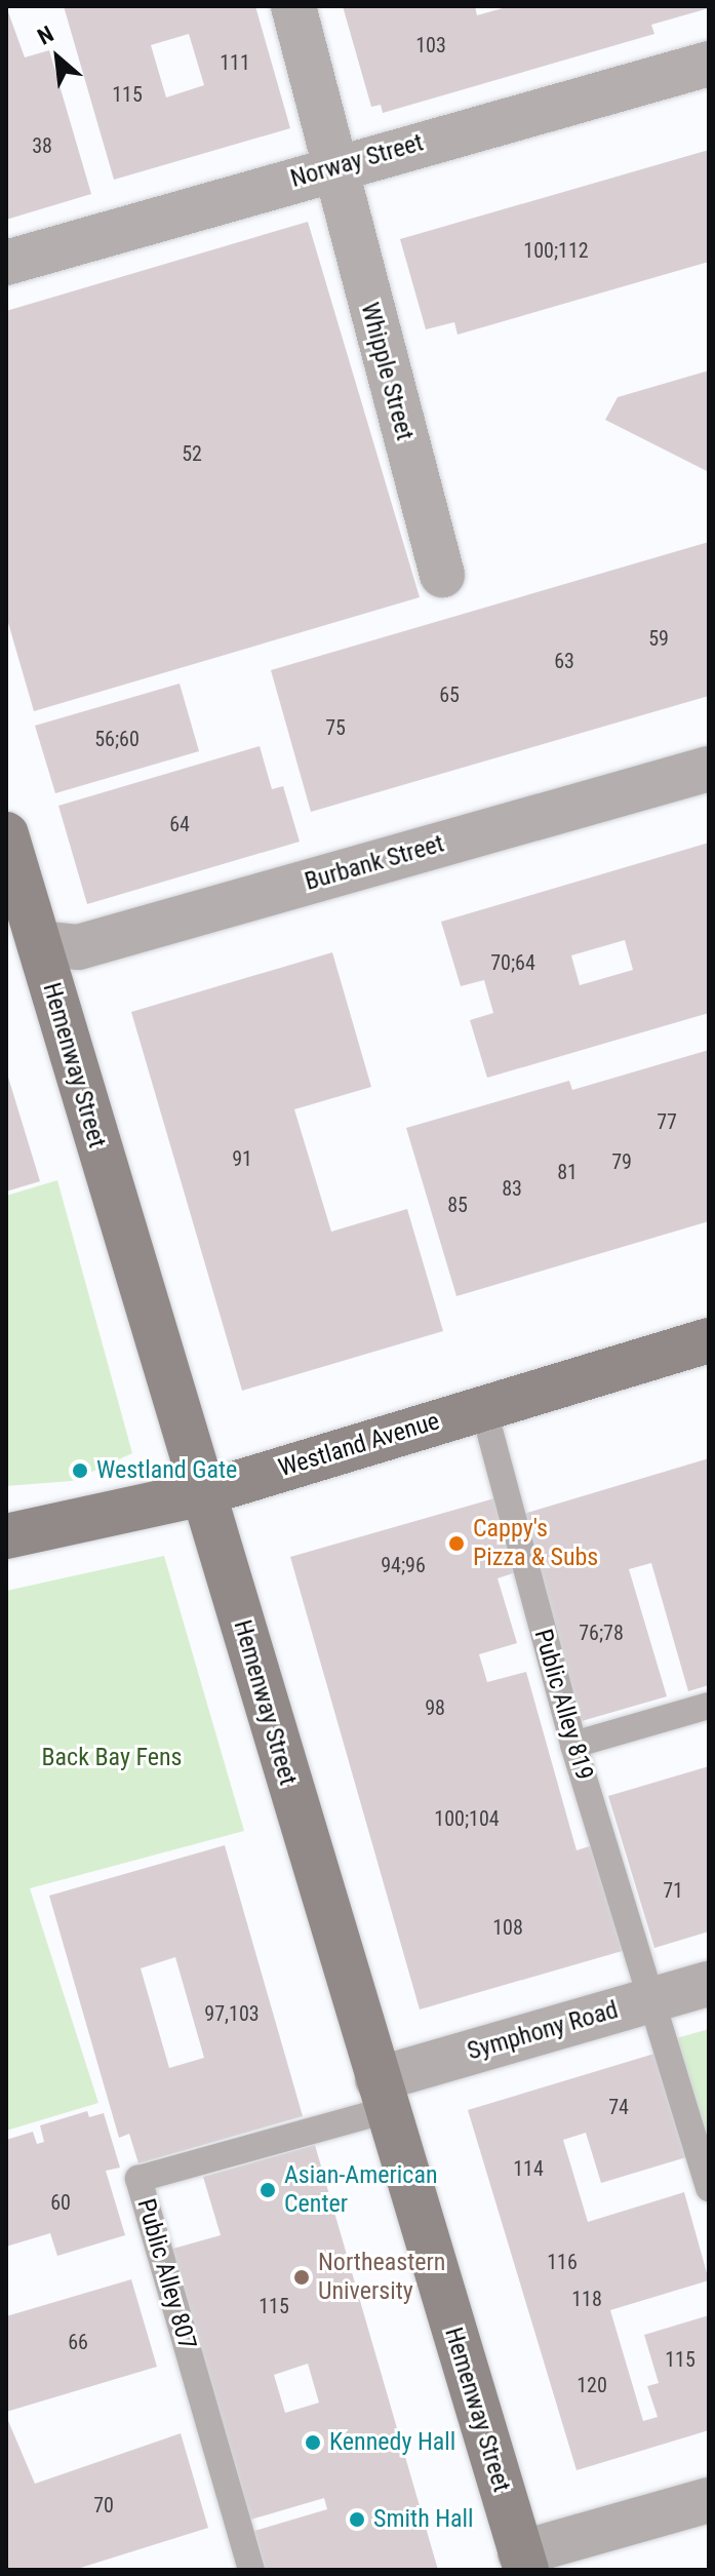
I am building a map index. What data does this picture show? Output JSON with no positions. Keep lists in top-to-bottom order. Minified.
{"streets":{"main road":["Hemenway Street","Westland Avenue"],"street":["Norway Street","Whipple Street","Burbank Street","Symphony Road"],"lane":["Public Alley 819","Public Alley 807"]},"crossings":[["Norway Street","Whipple Street"],["Burbank Street","Hemenway Street"],["Hemenway Street","Westland Avenue"],["Hemenway Street","Symphony Road"],["Hemenway Street","Public Alley 807"],["Westland Avenue","Public Alley 819"],["Public Alley 819","Symphony Road"],["Symphony Road","Public Alley 807"]],"parks":["Back Bay Fens"],"places":["Westland Gate","Cappy's Pizza & Subs","Asian-American Center","Northeastern University","Kennedy Hall","Smith Hall"],"house_numbers":["103","111","115","38","100;112","52","59","63","65","75","56;60","64","70;64","77","91","79","81","83","85","94;96","76;78","98","100;104","71","108","97,103","74","114","60","116","118","115","66","115","120","70"],"north":"top left"}
